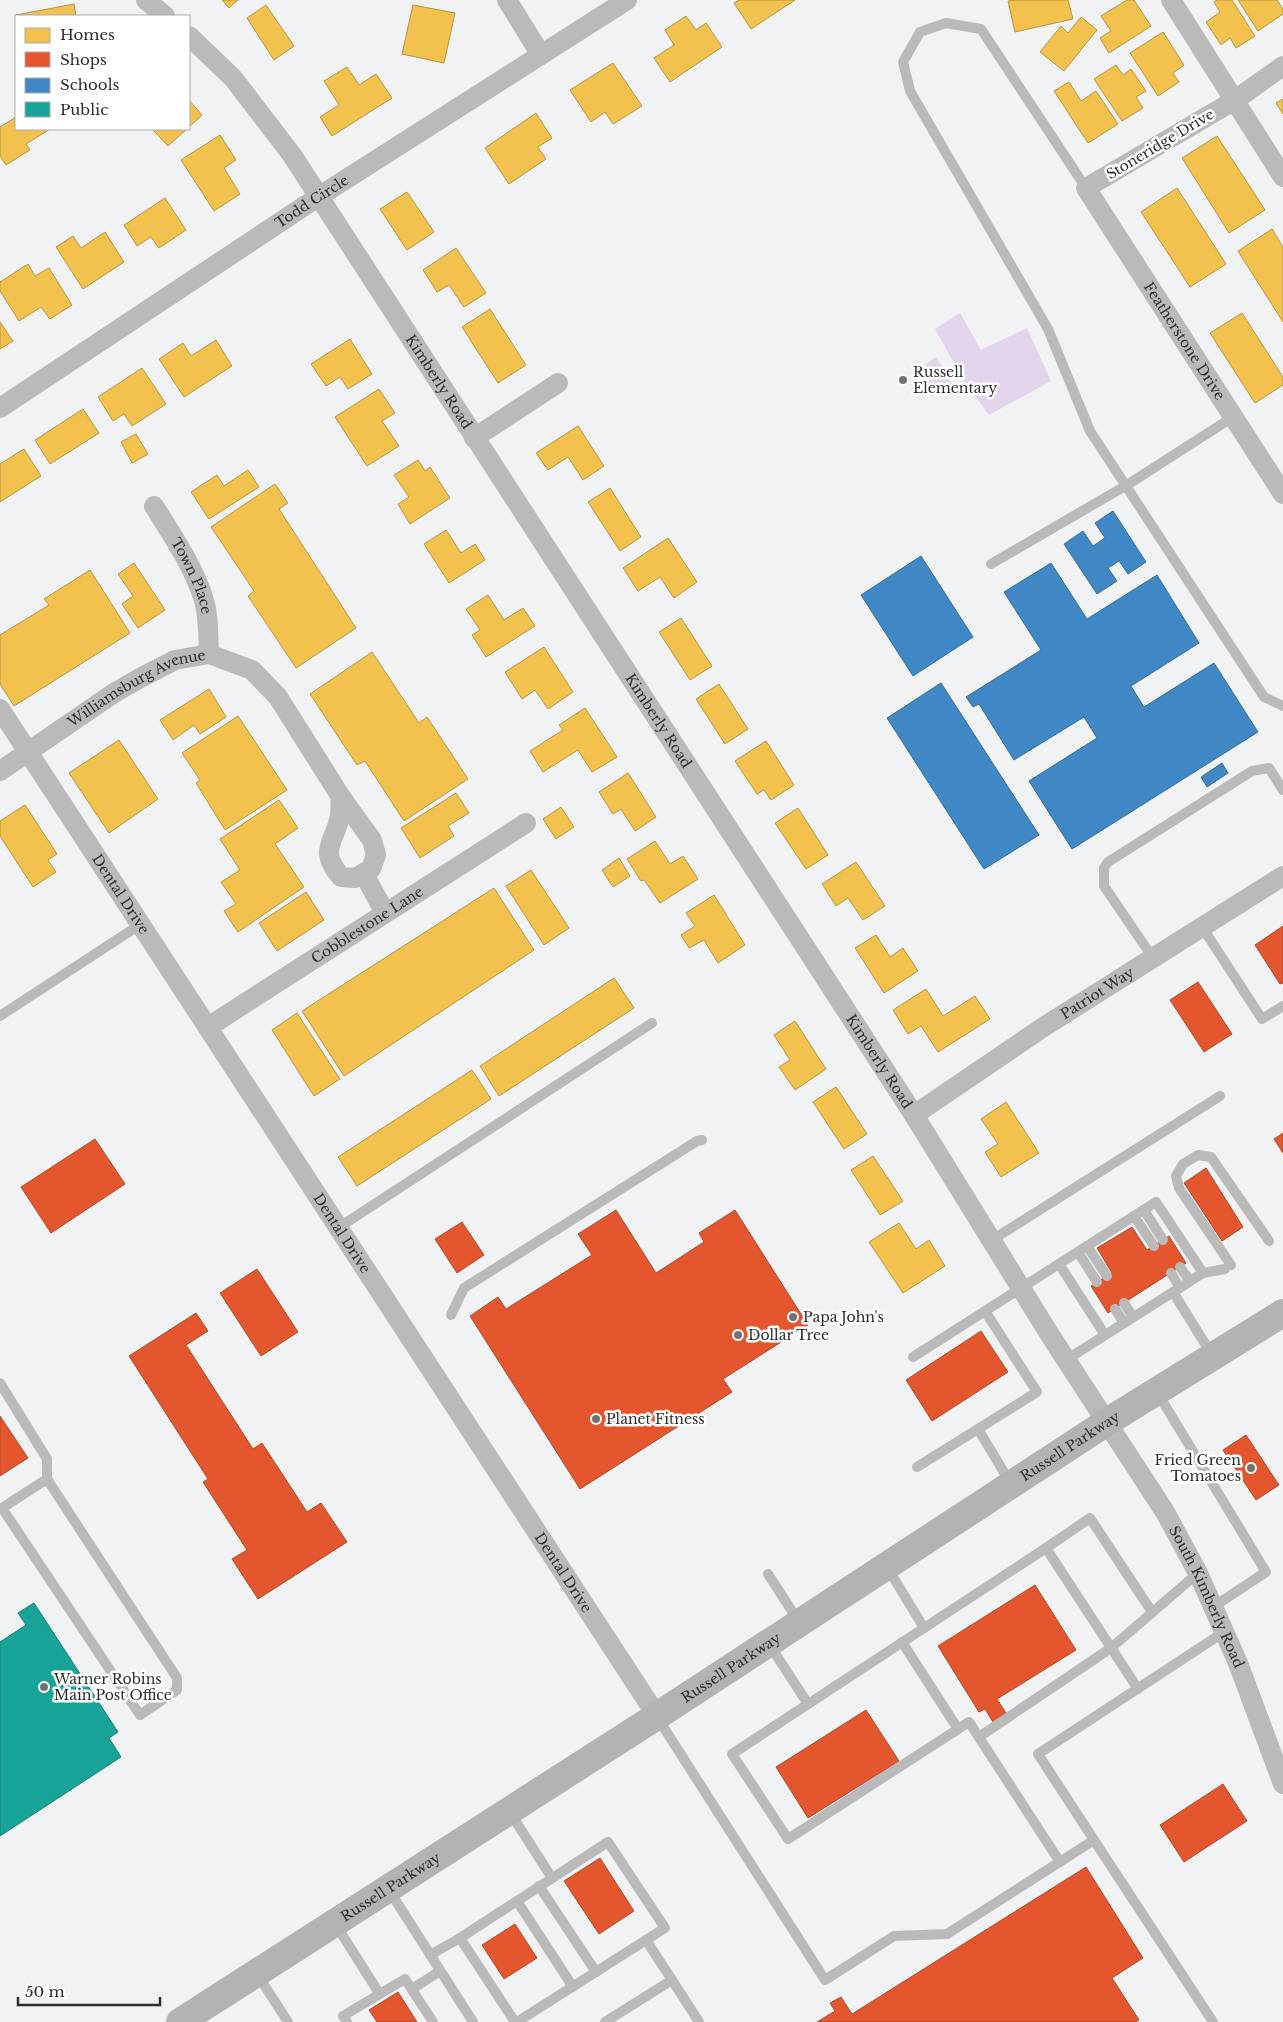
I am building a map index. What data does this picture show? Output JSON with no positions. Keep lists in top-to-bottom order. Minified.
{"streets":{"main road":["Russell Parkway"],"street":["Stoneridge Drive","Todd Circle","Featherstone Drive","Kimberly Road","Town Place","Williamsburg Avenue","Dental Drive","Cobblestone Lane","Patriot Way","South Kimberly Road"]},"crossings":[["Stoneridge Drive","Featherstone Drive"],["Todd Circle","Kimberly Road"],["Kimberly Road","Patriot Way"],["Kimberly Road","Russell Parkway"],["Kimberly Road","South Kimberly Road"],["Town Place","Williamsburg Avenue"],["Williamsburg Avenue","Dental Drive"],["Dental Drive","Cobblestone Lane"],["Dental Drive","Russell Parkway"],["Russell Parkway","South Kimberly Road"]],"places":["Russell Elementary","Papa John's","Dollar Tree","Planet Fitness","Fried Green Tomatoes","Warner Robins Main Post Office"],"legend":["Homes","Shops","Schools","Public"],"scale_bar":"50 m"}
